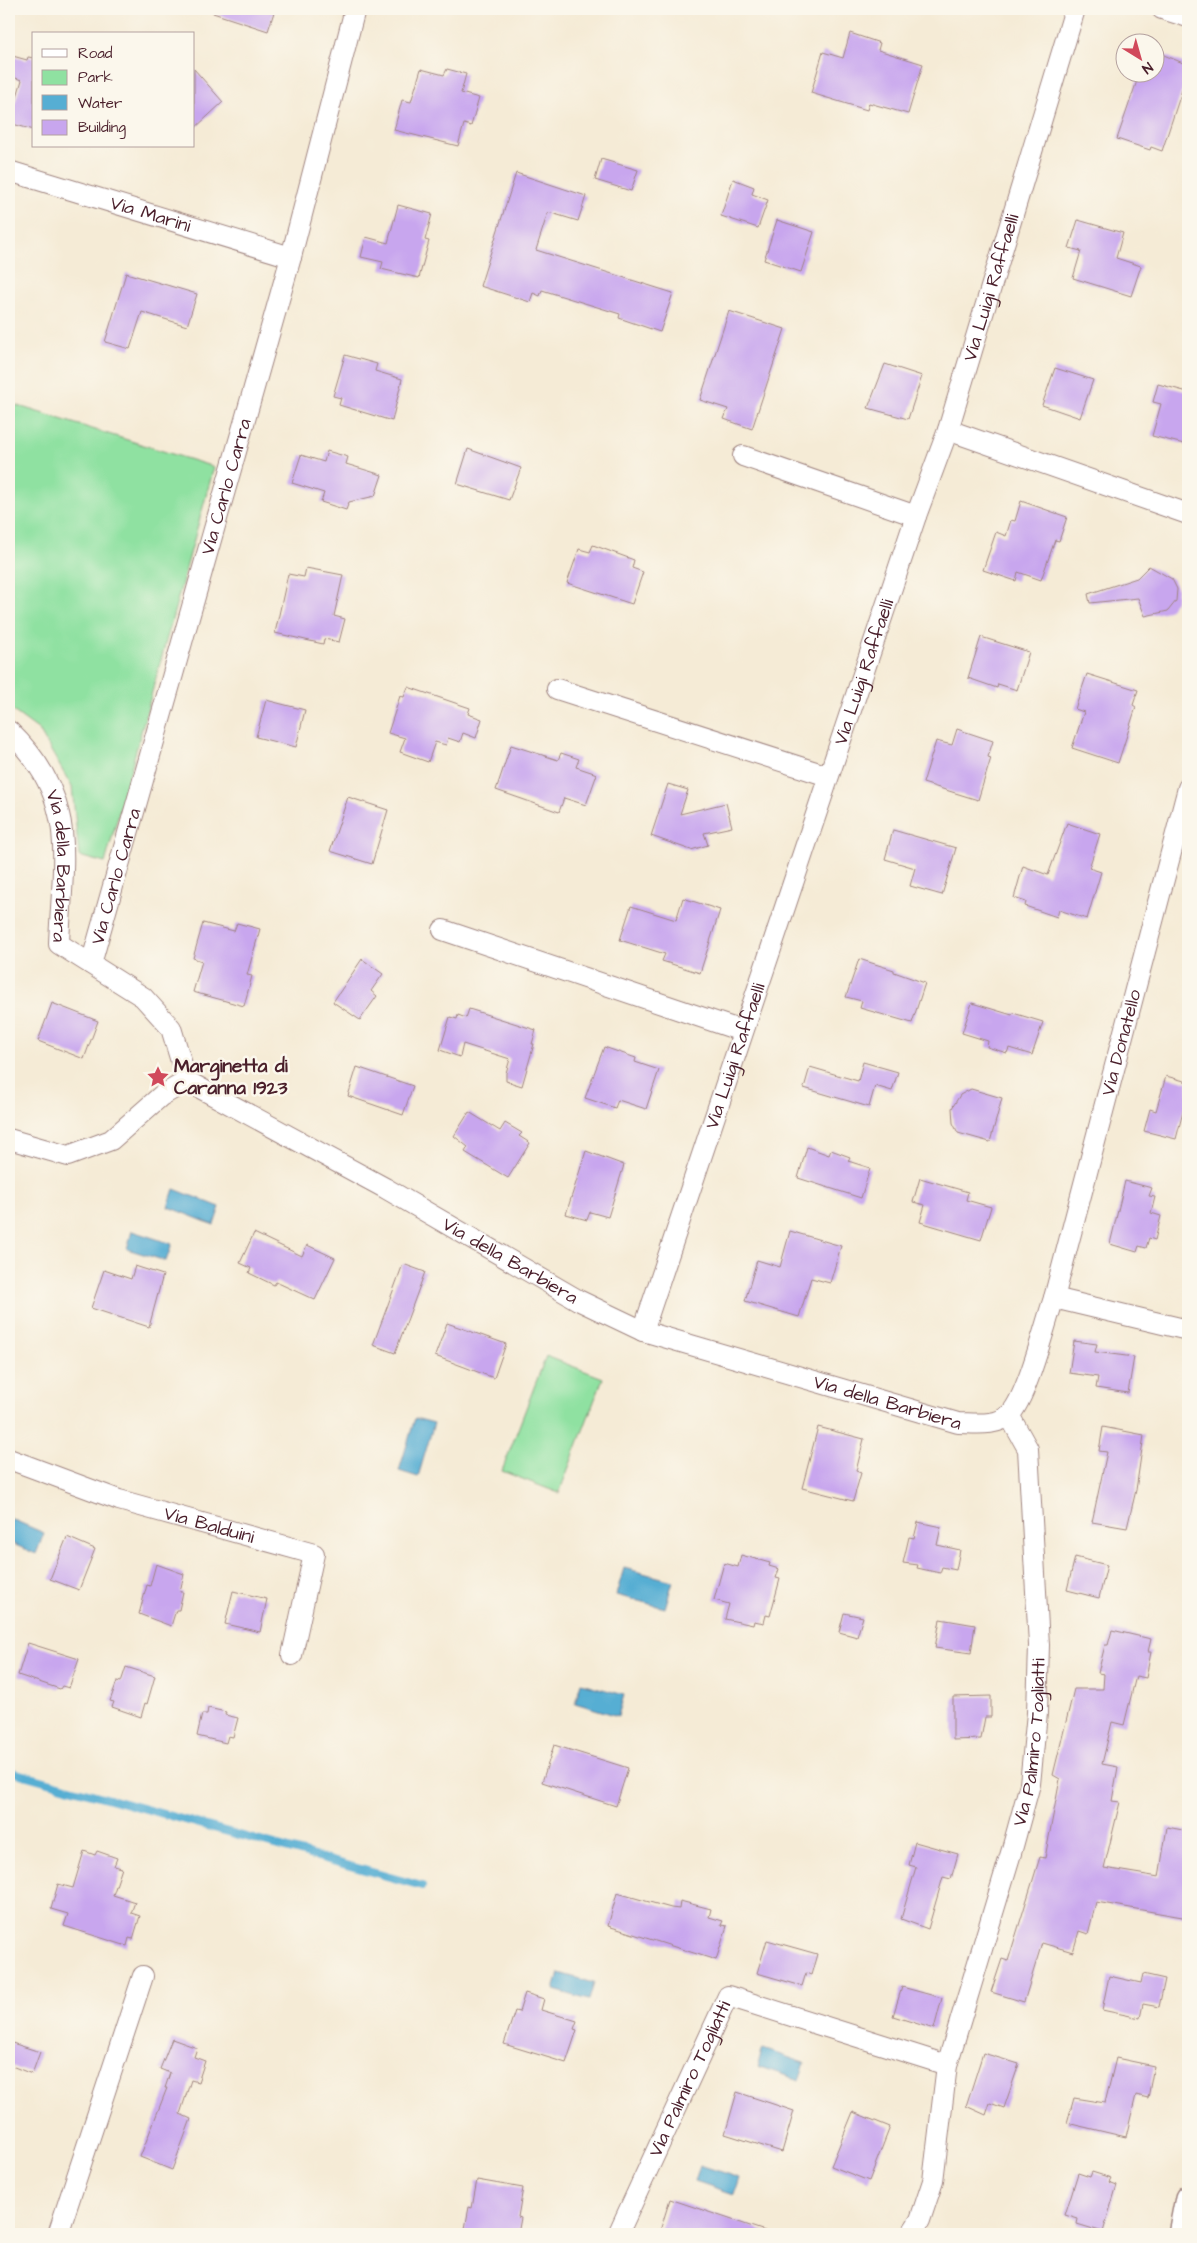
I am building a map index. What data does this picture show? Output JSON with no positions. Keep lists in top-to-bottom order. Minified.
{"streets":{"street":["Via Marini","Via Luigi Raffaelli","Via Carlo Carra","Via della Barbiera","Via Donatello","Via Balduini","Via Palmiro Togliatti"]},"crossings":[["Via Marini","Via Carlo Carra"],["Via Luigi Raffaelli","Via della Barbiera"],["Via Carlo Carra","Via della Barbiera"],["Via della Barbiera","Via Palmiro Togliatti"]],"places":{"place":["Marginetta di Caranna 1923"]},"legend":["Road","Park","Water","Building"],"north":"bottom right"}
